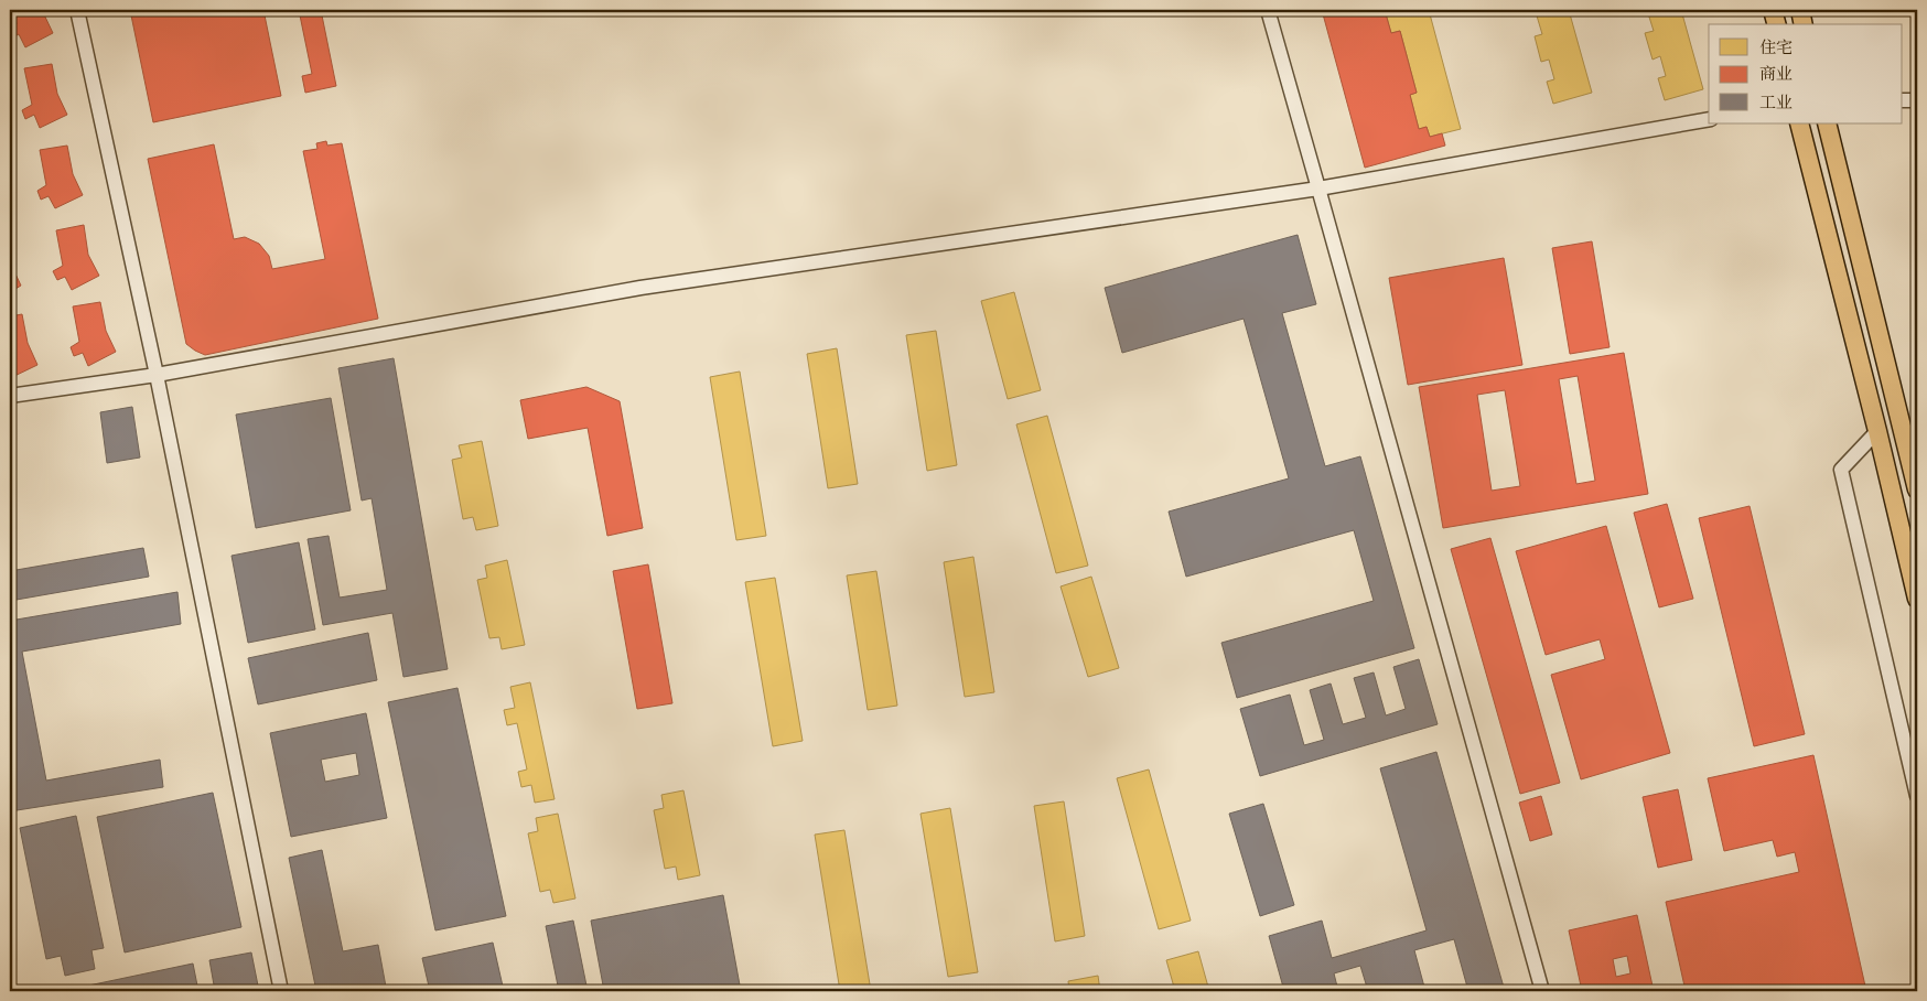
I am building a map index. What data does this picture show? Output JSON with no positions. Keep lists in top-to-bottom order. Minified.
{"legend":["住宅","商业","工业"]}
